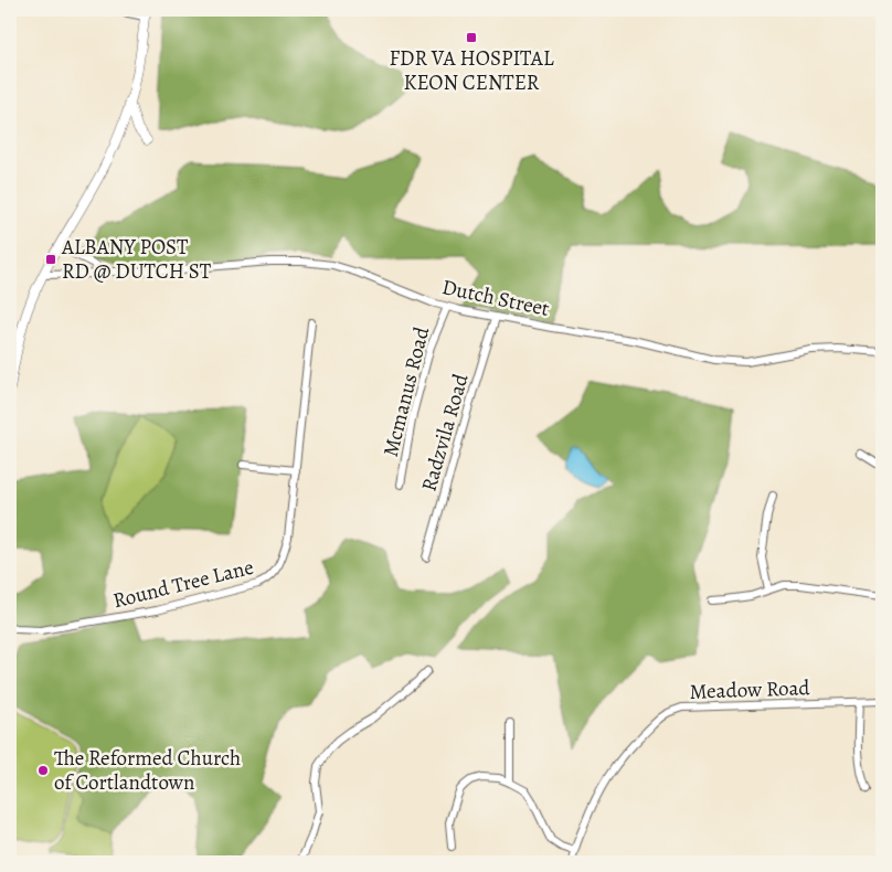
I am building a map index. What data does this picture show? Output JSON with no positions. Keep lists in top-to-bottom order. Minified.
{"streets":{"street":["Dutch Street","Mcmanus Road","Radzvila Road","Round Tree Lane","Meadow Road"]},"crossings":[["Dutch Street","Mcmanus Road"],["Dutch Street","Radzvila Road"]],"places":{"transit":["FDR VA HOSPITAL KEON CENTER","ALBANY POST RD @ DUTCH ST"],"other":["The Reformed Church of Cortlandtown"]}}
